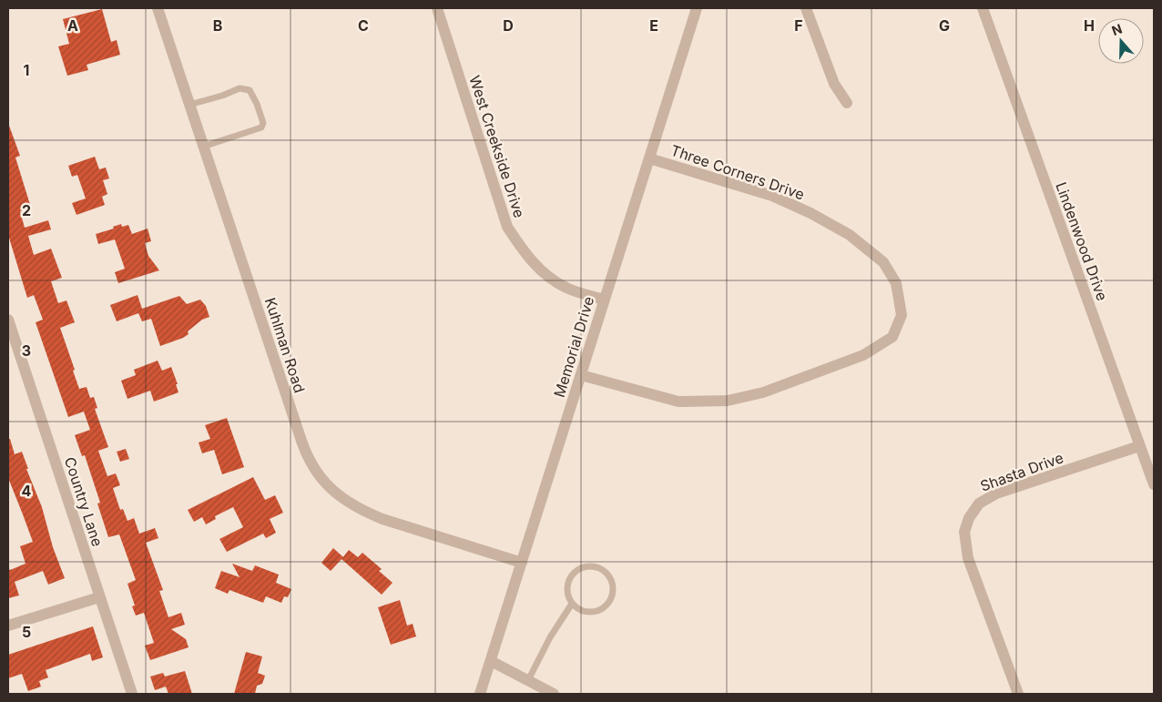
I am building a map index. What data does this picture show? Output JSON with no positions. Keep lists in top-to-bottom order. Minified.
{"streets":{"street":["West Creekside Drive","Three Corners Drive","Lindenwood Drive","Kuhlman Road","Memorial Drive","Shasta Drive","Country Lane"]},"crossings":[["West Creekside Drive","Memorial Drive"],["Three Corners Drive","Memorial Drive"],["Lindenwood Drive","Shasta Drive"],["Kuhlman Road","Memorial Drive"]],"north":"top","grid":{"columns":["A","B","C","D","E","F","G","H"],"rows":["1","2","3","4","5"]}}
